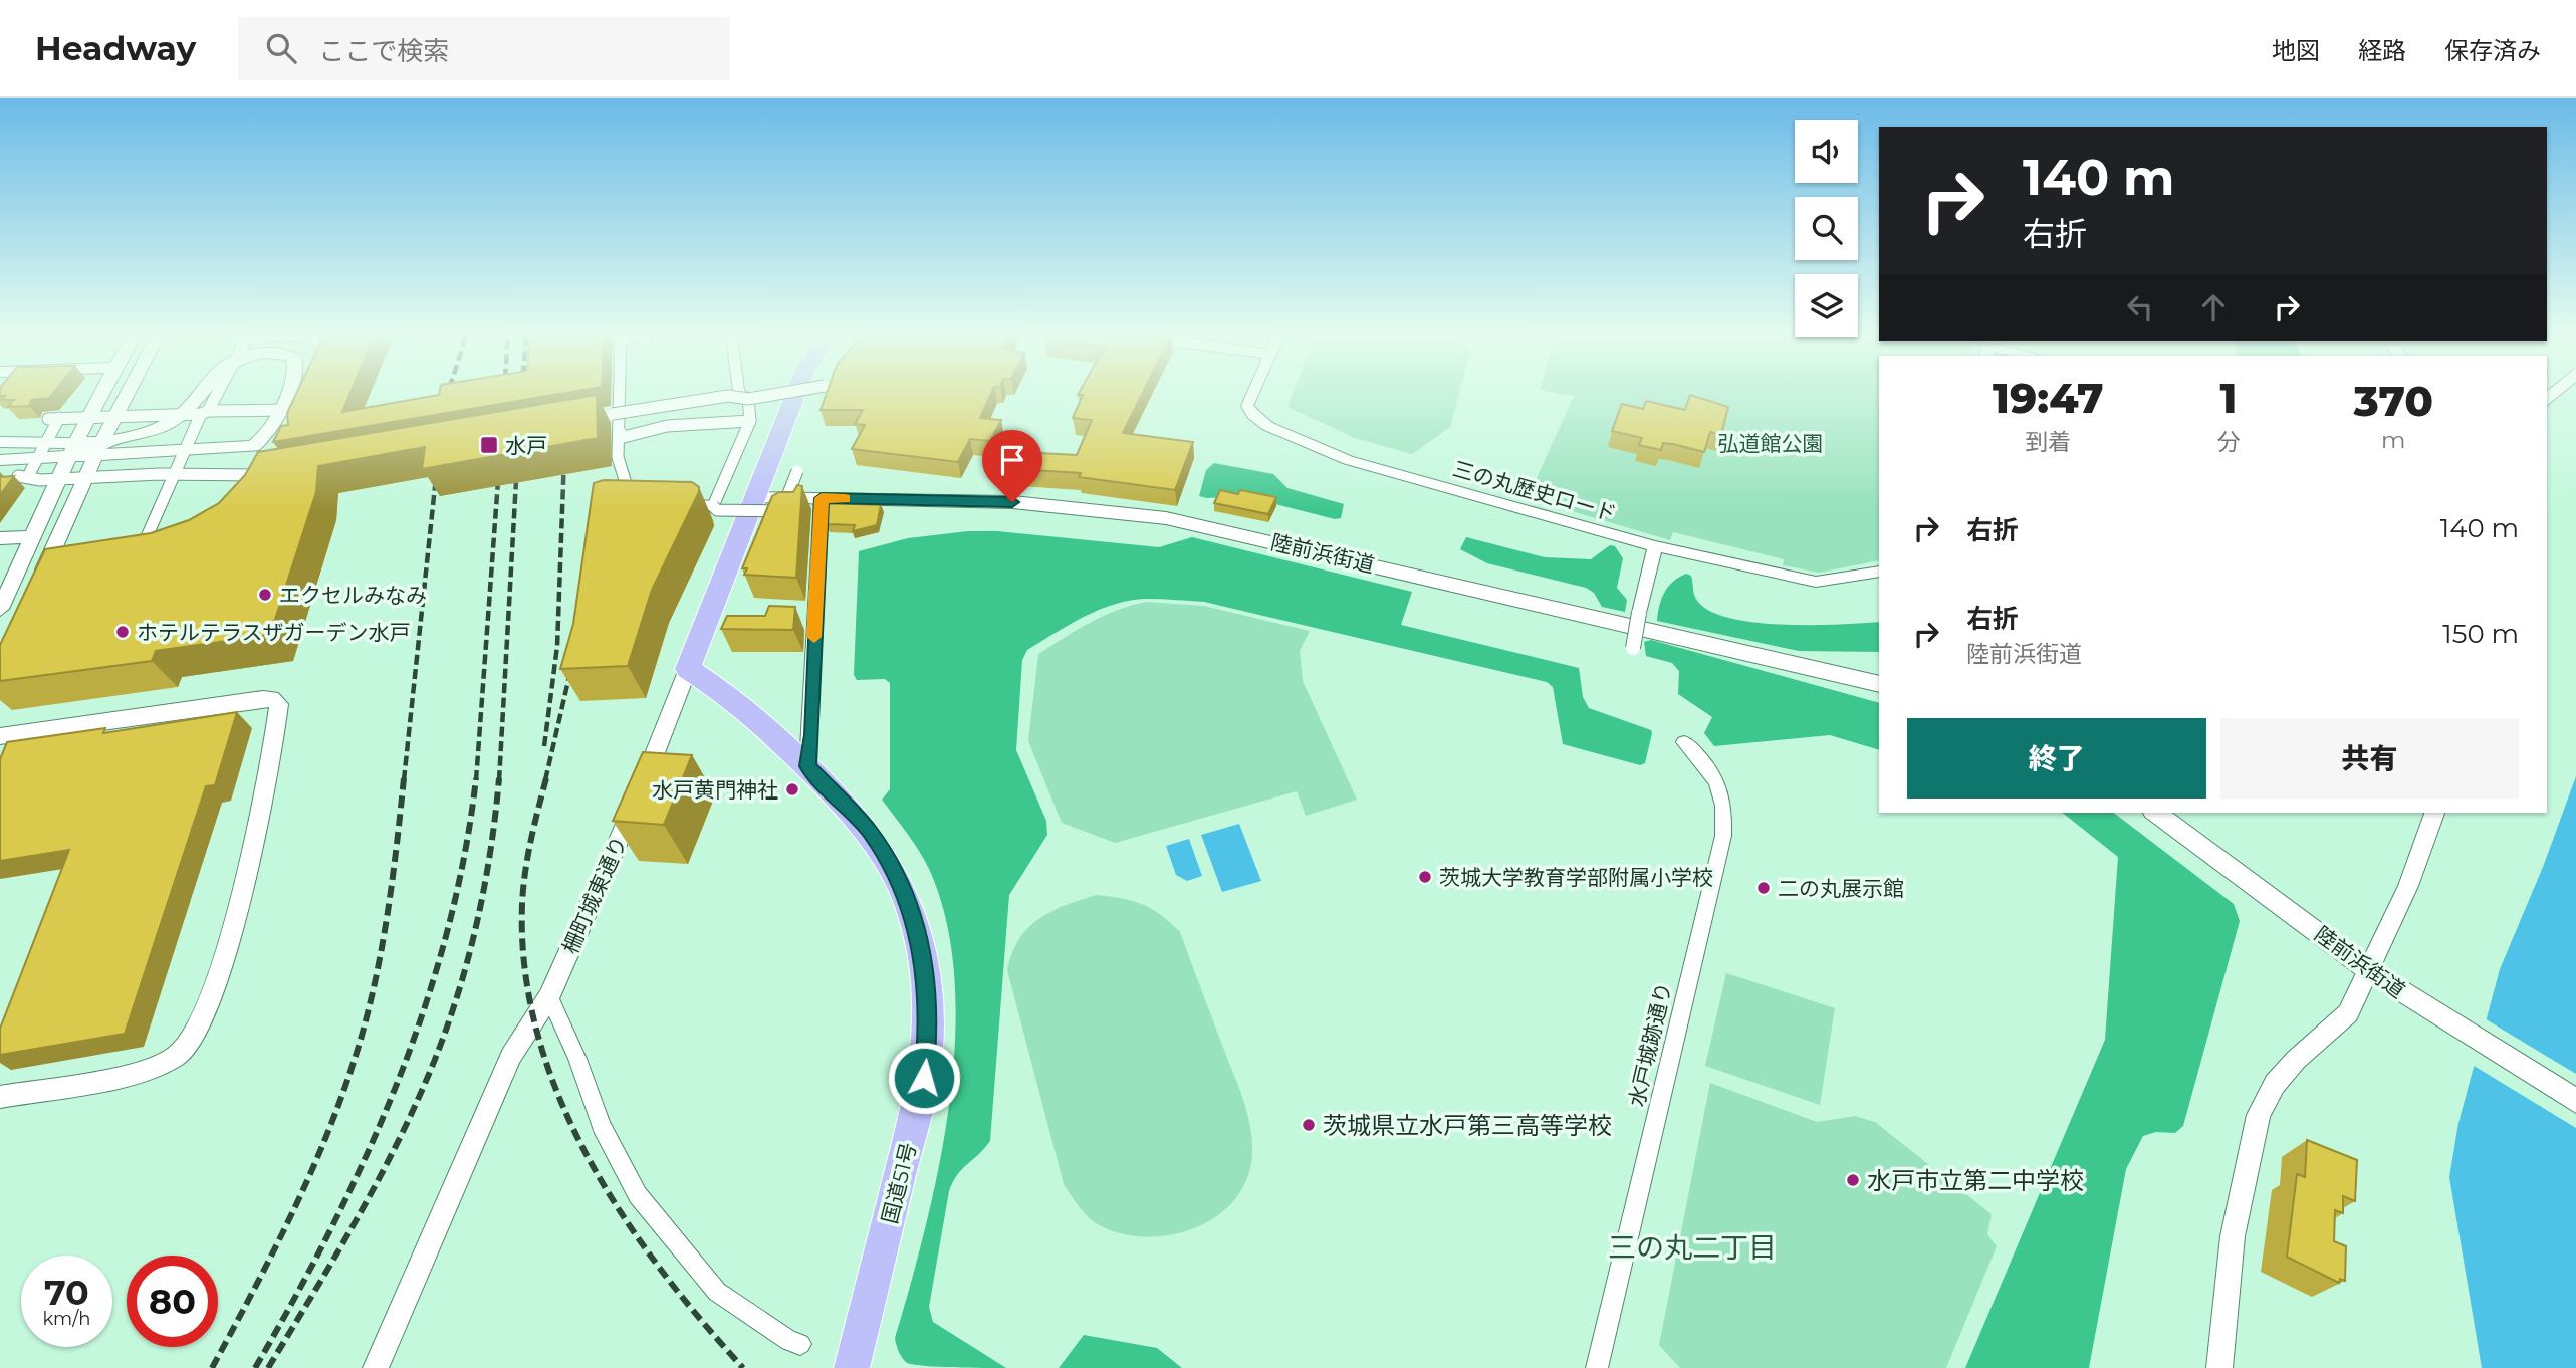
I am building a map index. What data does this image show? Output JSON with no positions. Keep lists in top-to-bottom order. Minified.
{"streets":{"highway":["柵町城東通り","国道51号"],"main road":["陸前浜街道"],"street":["三の丸歴史ロード","水戸城跡通り"]},"crossings":[["陸前浜街道","柵町城東通り"],["柵町城東通り","国道51号"]],"districts":["三の丸二丁目"],"parks":["弘道館公園"],"places":{"transit":["水戸"],"other":["エクセルみなみ","ホテルテラスザガーデン水戸","水戸黄門神社","茨城大学教育学部附属小学校","二の丸展示館","茨城県立水戸第三高等学校","水戸市立第二中学校"]},"page":{"header":"Headway","search":"ここで検索","nav":["地図","経路","保存済み"],"turn":["140 m","右折"],"eta":["19:47","到着","1","分","370","m"],"list":[{"name":"右折","value":"140 m"},{"name":"右折","note":"陸前浜街道","value":"150 m"}],"buttons":["終了","共有"],"speed":"70 km/h","limit":"80"}}
